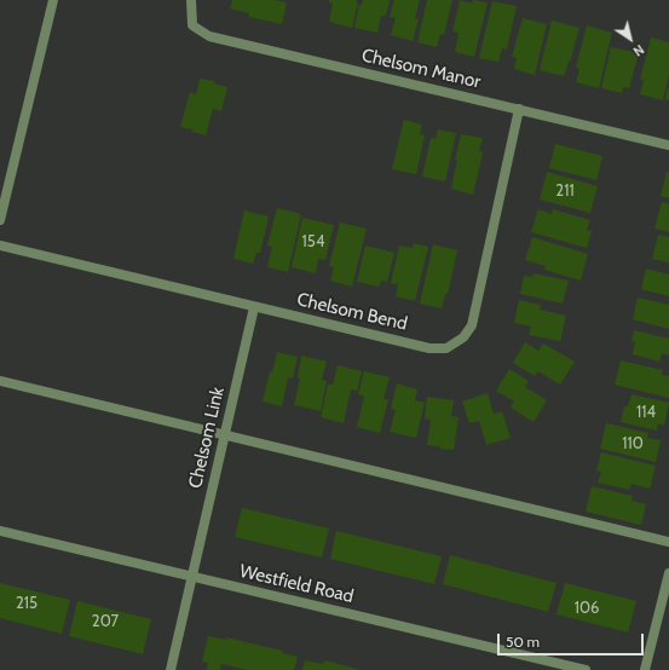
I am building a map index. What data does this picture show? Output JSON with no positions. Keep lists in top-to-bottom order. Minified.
{"streets":{"street":["Chelsom Manor","Chelsom Bend","Chelsom Link","Westfield Road"]},"crossings":[["Chelsom Manor","Chelsom Bend"],["Chelsom Bend","Chelsom Link"],["Chelsom Link","Westfield Road"]],"house_numbers":["211","154","114","110","215","106","207"],"scale_bar":"50 m","north":"bottom right"}
